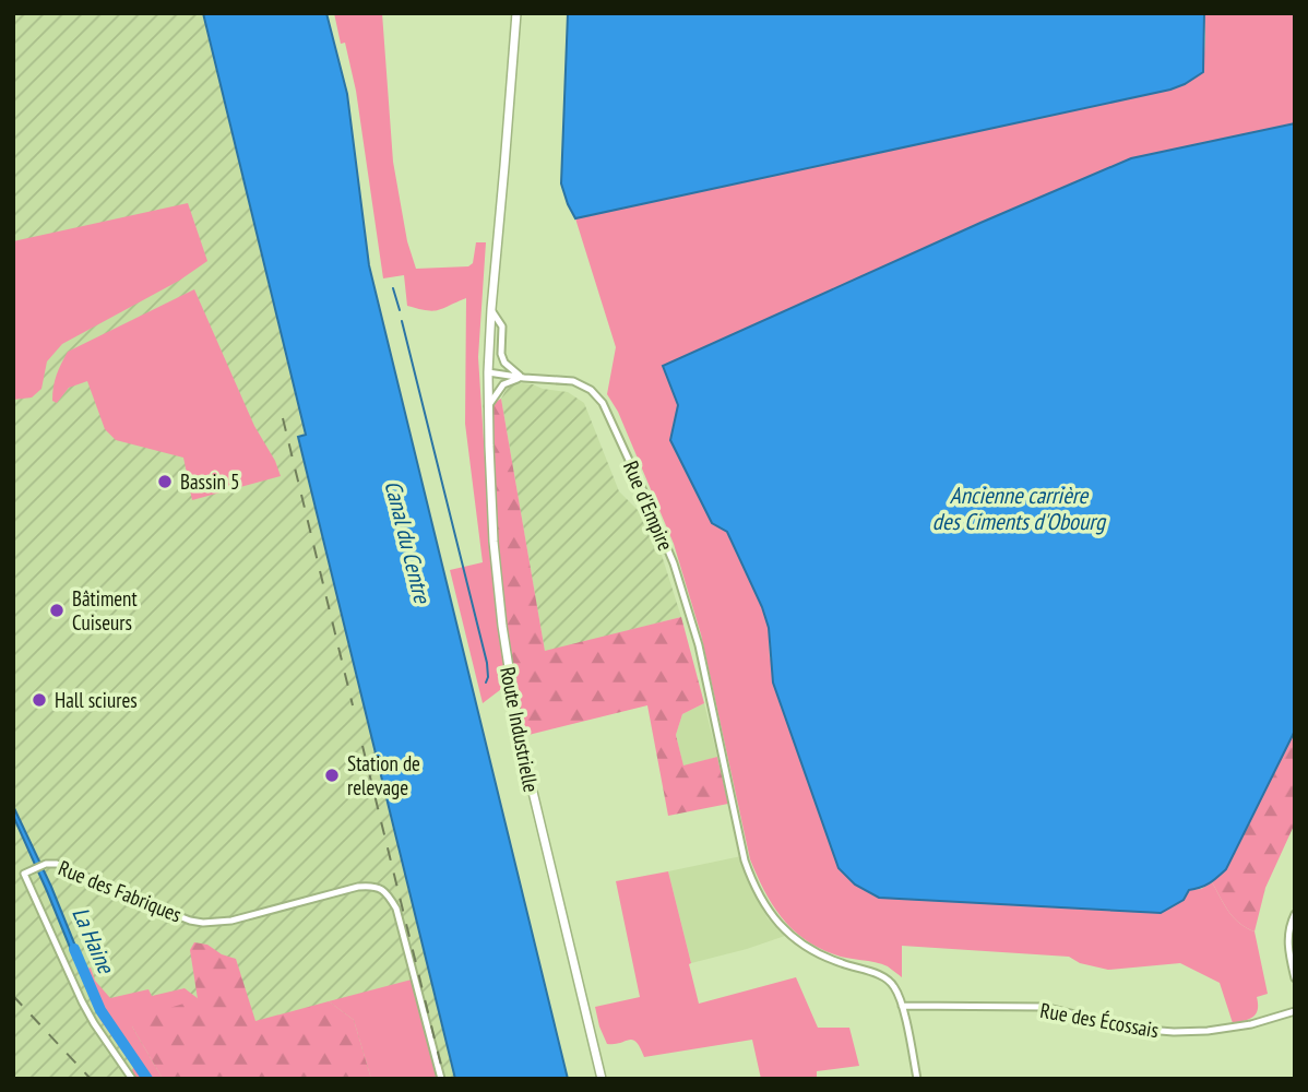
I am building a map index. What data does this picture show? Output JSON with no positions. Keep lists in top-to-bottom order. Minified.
{"streets":{"main road":["Route Industrielle"],"street":["Rue d'Empire","Rue des Fabriques","Rue des Écossais"]},"crossings":[["Rue d'Empire","Route Industrielle"],["Rue d'Empire","Rue des Écossais"]],"water":["Ancienne carrière des Ciments d'Obourg","Canal du Centre","La Haine"],"places":["Bassin 5","Bâtiment Cuiseurs","Hall sciures","Station de relevage"]}
